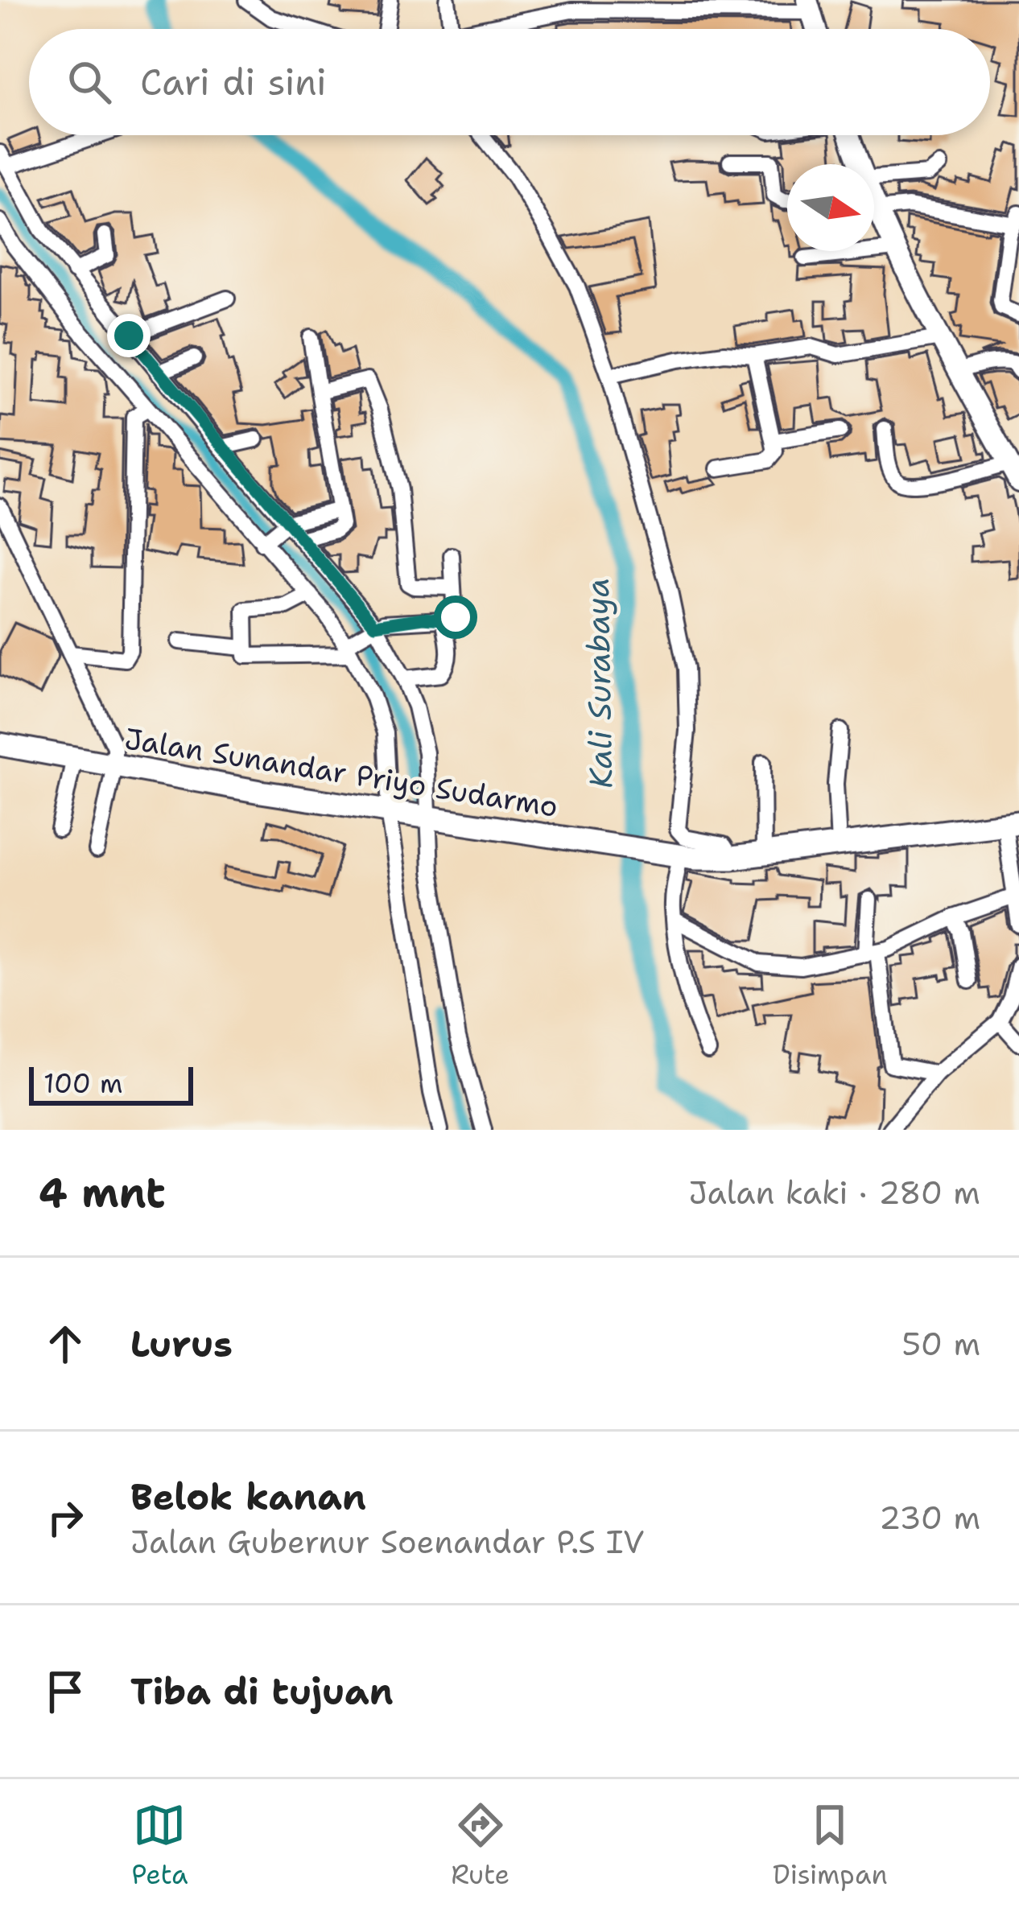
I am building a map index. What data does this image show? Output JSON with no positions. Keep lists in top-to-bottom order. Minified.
{"streets":{"highway":["Jalan Sunandar Priyo Sudarmo"]},"water":["Kali Surabaya"],"scale_bar":"100 m","north":"right","page":{"search":"Cari di sini","scale":"100 m","heading":["4 mnt","Jalan kaki · 280 m"],"list":[["Lurus","50 m"],["Belok kanan","Jalan Gubernur Soenandar P.S IV","230 m"],"Tiba di tujuan"],"nav":["Peta","Rute","Disimpan"]}}
